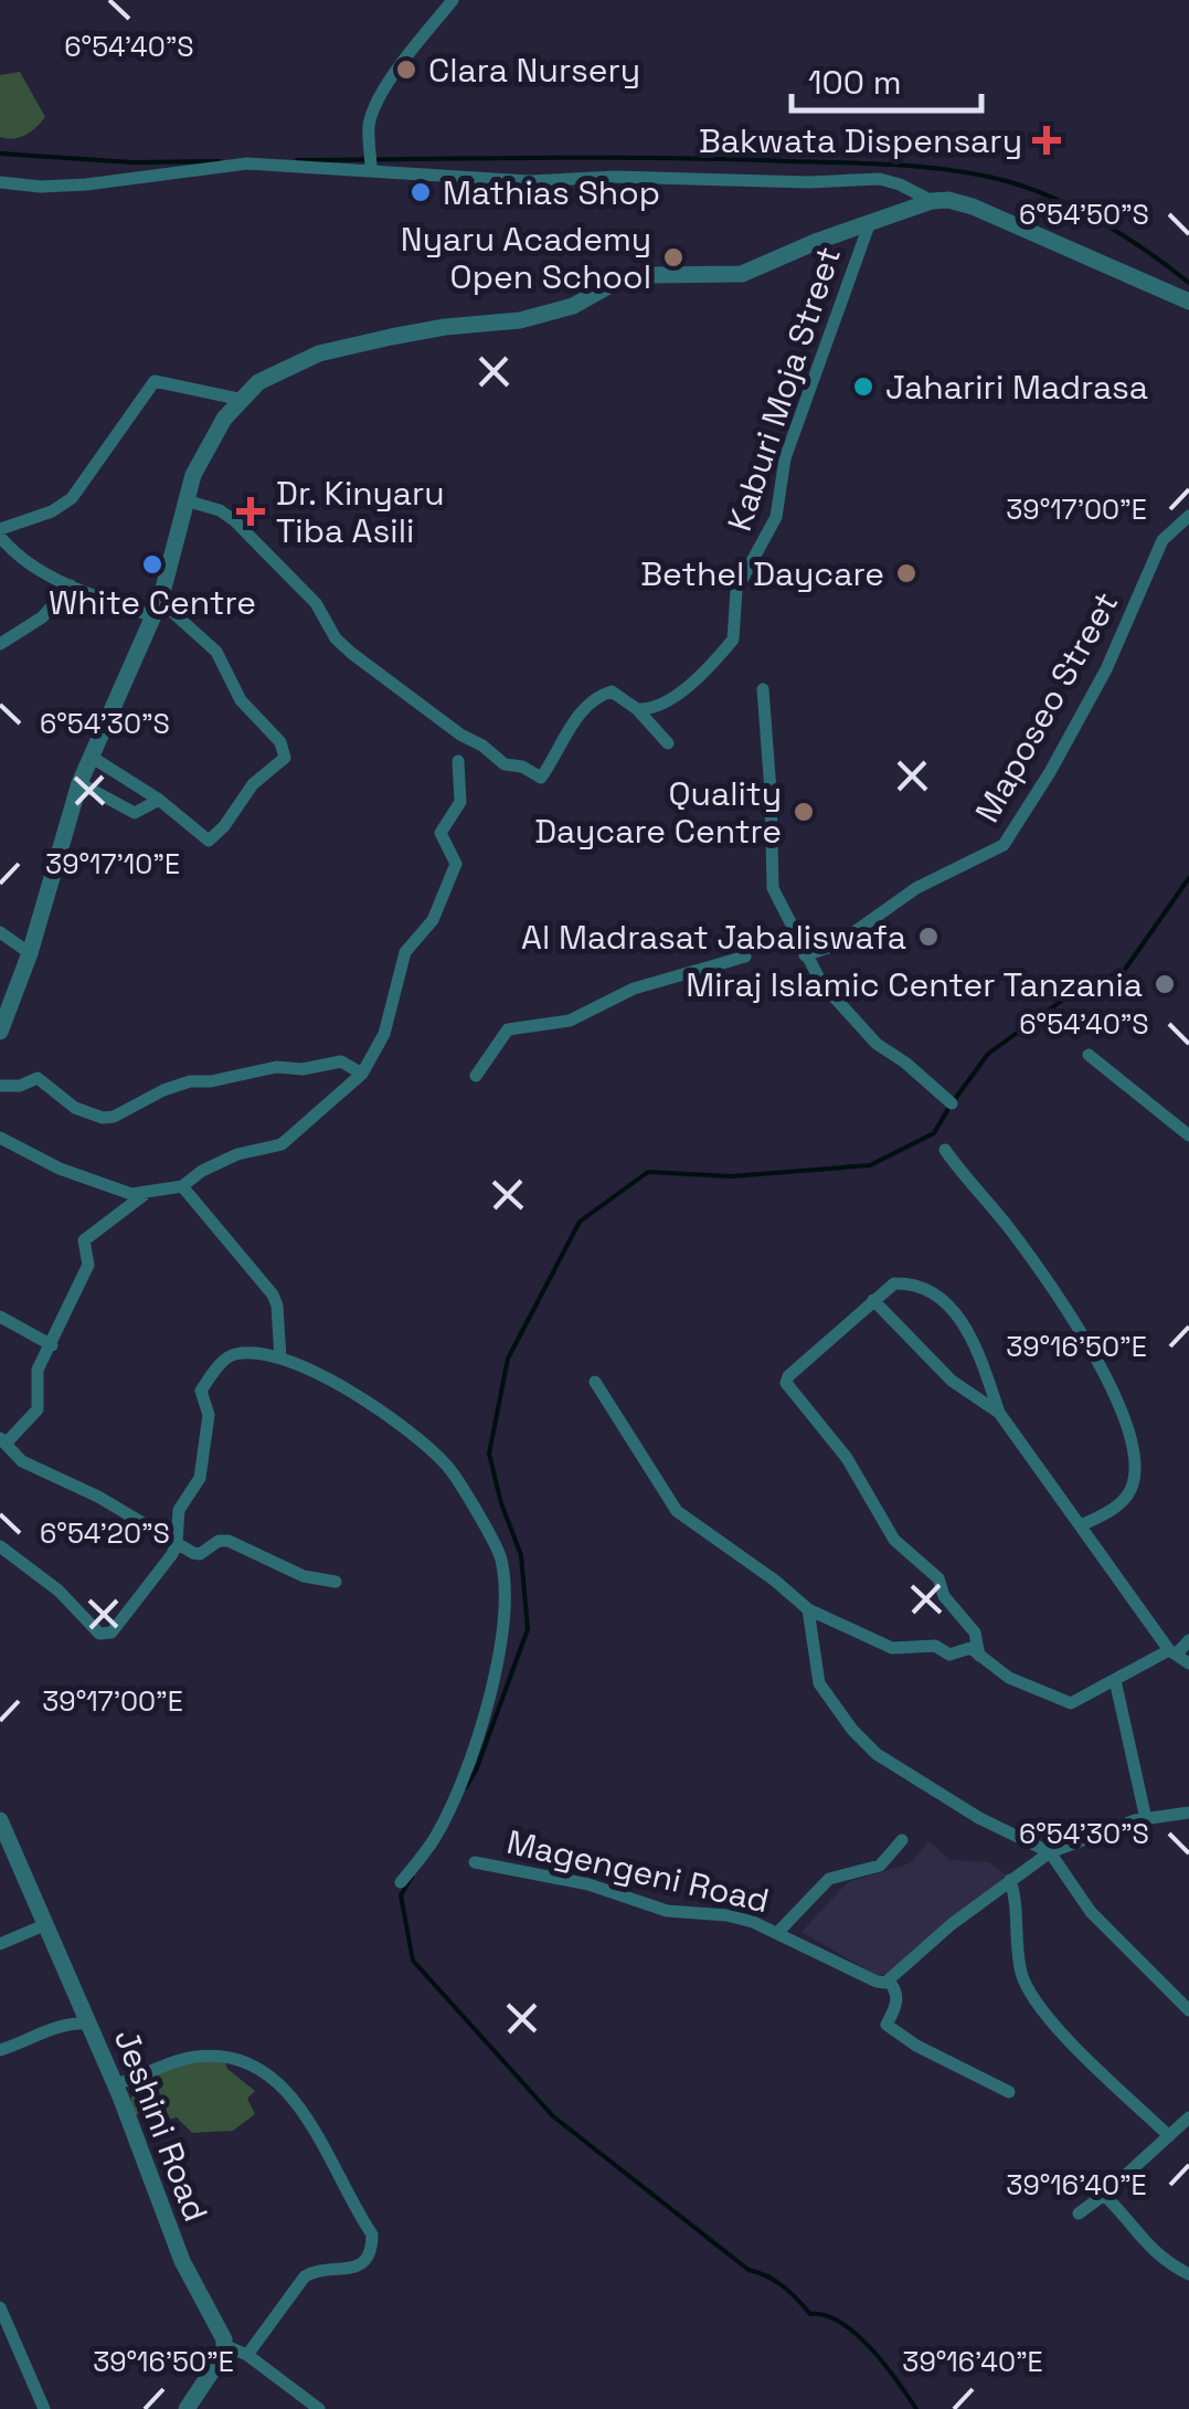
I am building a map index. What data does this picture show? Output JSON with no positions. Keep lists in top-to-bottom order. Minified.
{"streets":{"street":["Kaburi Moja Street","Maposeo Street","Magengeni Road","Jeshini Road"]},"places":{"other":["Clara Nursery","Mathias Shop","Nyaru Academy Open School","Jahariri Madrasa","White Centre","Bethel Daycare","Quality Daycare Centre","Al Madrasat Jabaliswafa","Miraj Islamic Center Tanzania"],"health":["Bakwata Dispensary","Dr. Kinyaru Tiba Asili"]},"scale_bar":"100 m","coordinates":["6°54'40\"S","6°54'50\"S","39°17'00\"E","6°54'30\"S","39°17'10\"E","39°16'50\"E","6°54'20\"S","39°16'40\"E"]}
